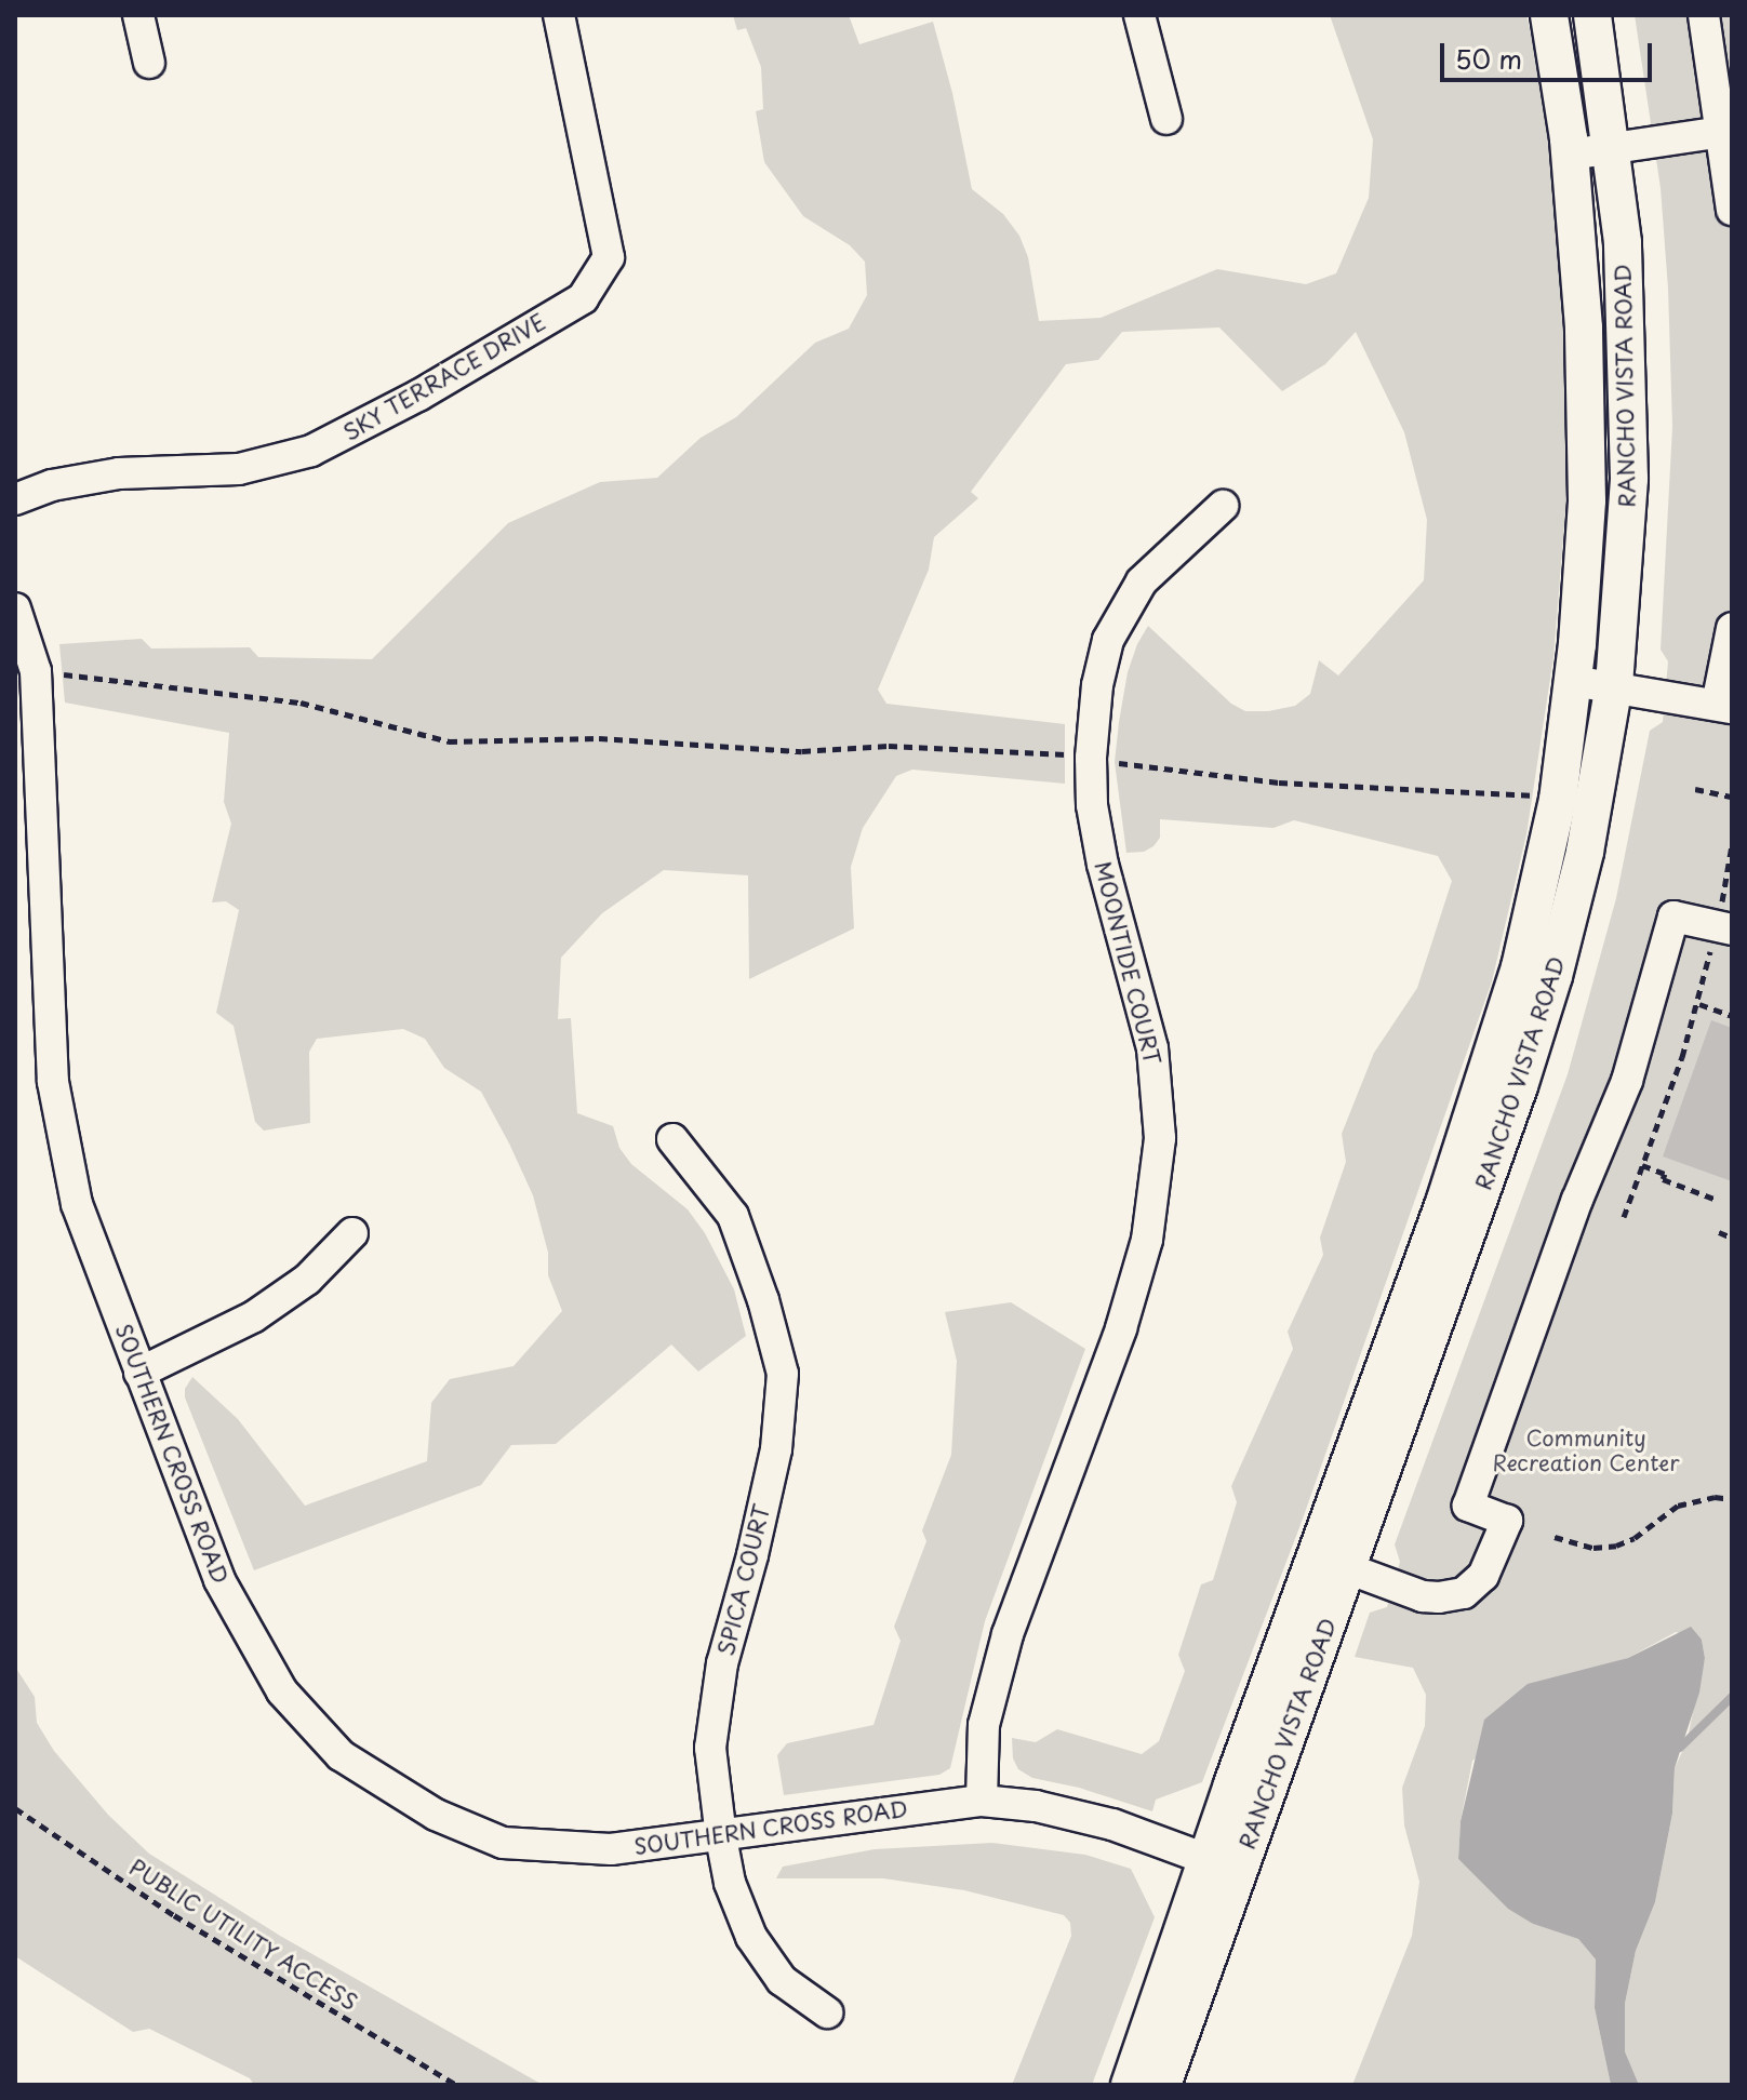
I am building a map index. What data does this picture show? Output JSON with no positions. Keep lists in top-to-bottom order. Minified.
{"streets":{"main road":["RANCHO VISTA ROAD"],"street":["SKY TERRACE DRIVE","MOONTIDE COURT","SOUTHERN CROSS ROAD","SPICA COURT"],"path":["PUBLIC UTILITY ACCESS"]},"crossings":[["RANCHO VISTA ROAD","SOUTHERN CROSS ROAD"],["MOONTIDE COURT","SOUTHERN CROSS ROAD"],["SOUTHERN CROSS ROAD","SPICA COURT"]],"parks":["Community Recreation Center"],"scale_bar":"50 m"}
